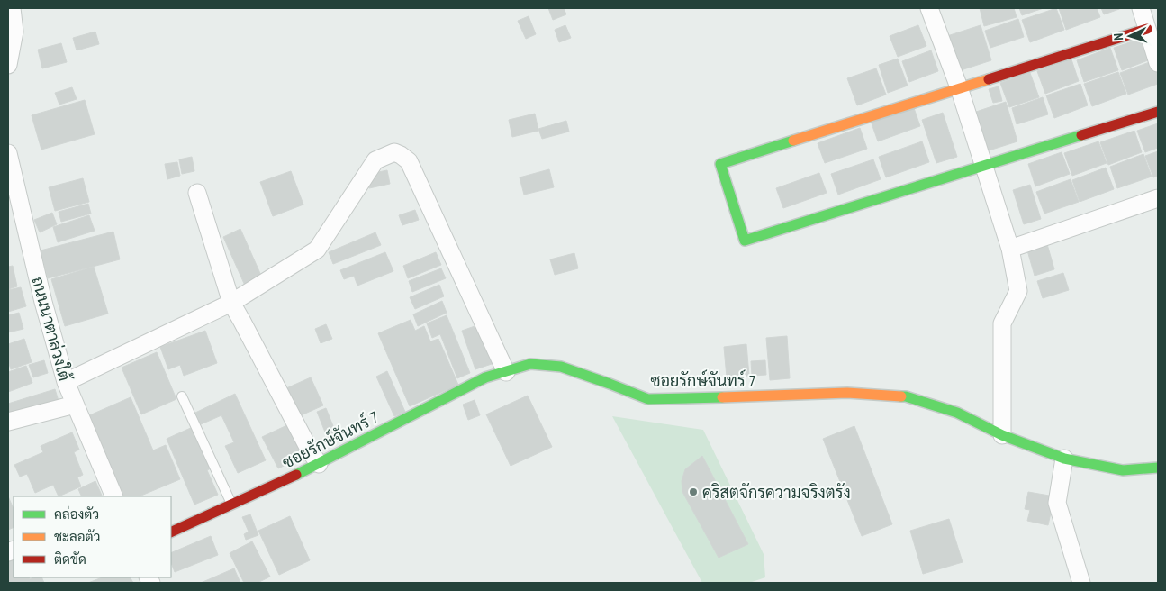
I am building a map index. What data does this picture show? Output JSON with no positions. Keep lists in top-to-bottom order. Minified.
{"streets":{"street":["ถนนนาตาล่วงใต้","ซอยรักษ์จันทร์ 7"]},"places":["คริสตจักรความจริงตรัง"],"legend":["คล่องตัว","ชะลอตัว","ติดขัด"],"north":"left"}
